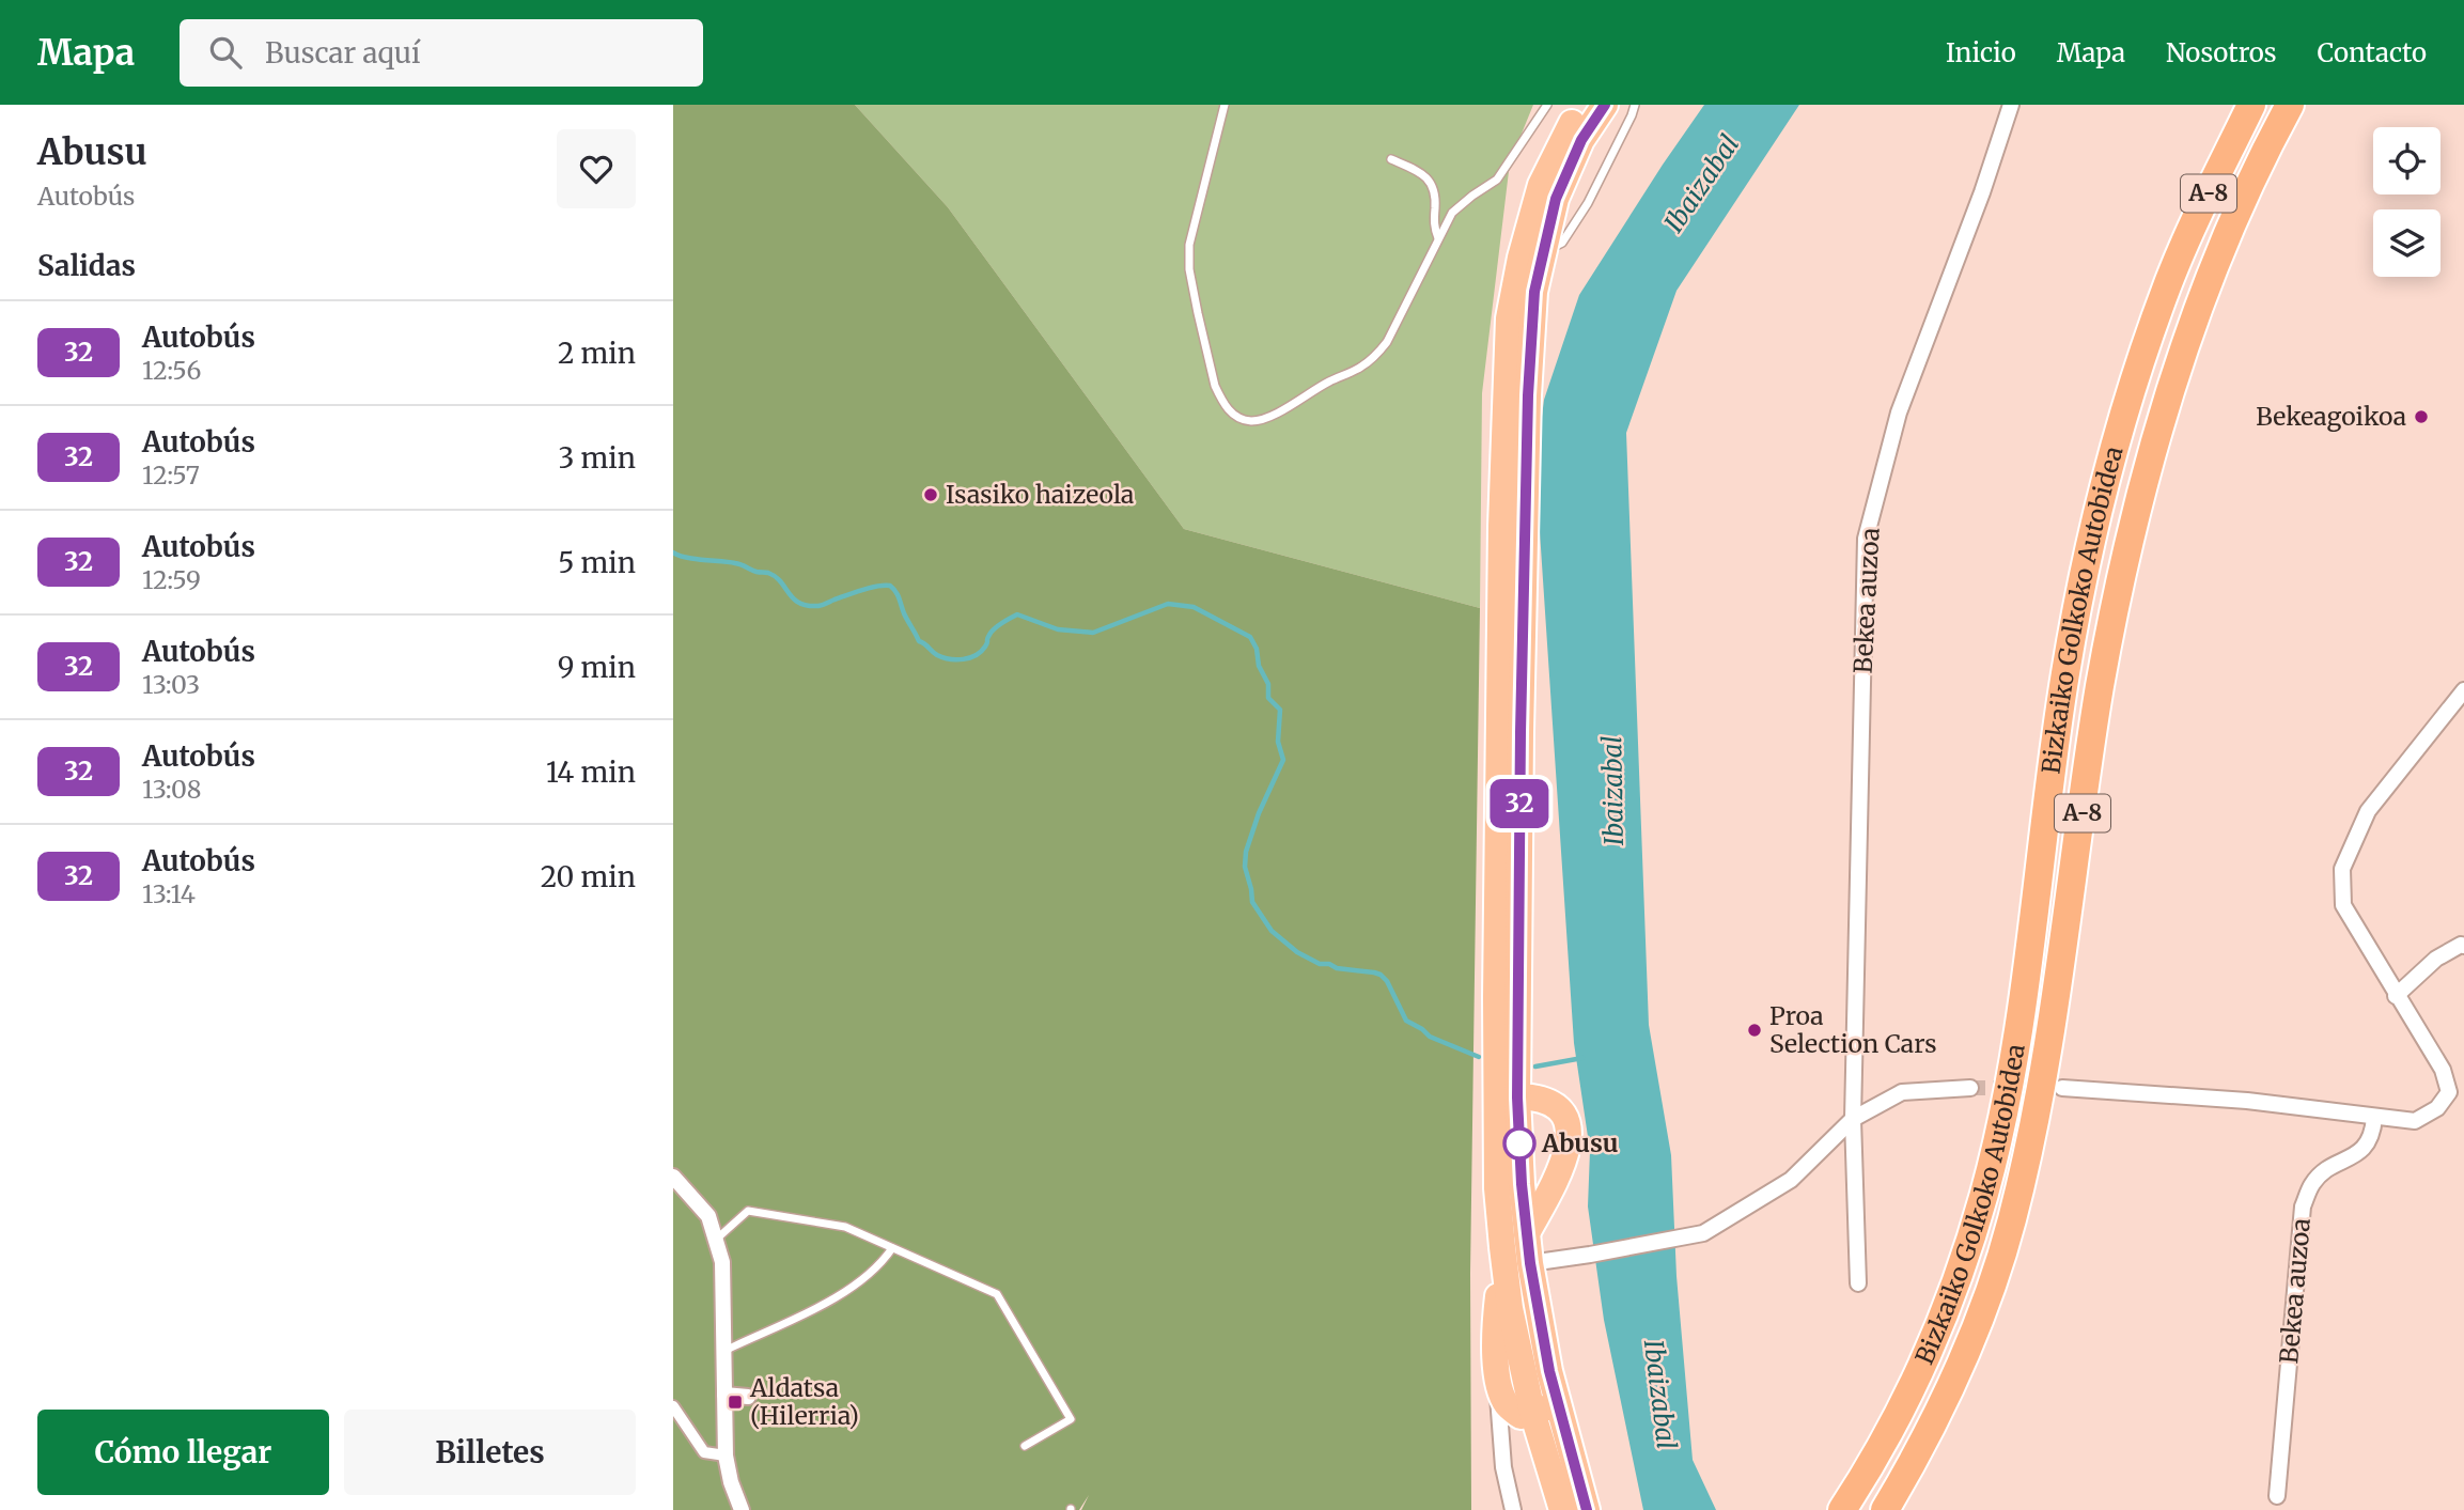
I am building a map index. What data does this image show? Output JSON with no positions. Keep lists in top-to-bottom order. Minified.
{"streets":{"highway":["A-8","Bizkaiko Golkoko Autobidea"],"street":["Bekea auzoa"]},"water":["Ibaizabal"],"places":{"other":["Bekeagoikoa","Isasiko haizeola","Proa Selection Cars","Abusu"],"transit":["Aldatsa (Hilerria)"]},"lines":["bus line 32"],"page":{"header":"Mapa","search":"Buscar aquí","nav":["Inicio","Mapa","Nosotros","Contacto"],"heading":[["Abusu","Autobús"],"Salidas"],"on_map":"32","list":[{"mark":"32","name":"Autobús","note":"12:56","value":"2 min"},{"mark":"32","name":"Autobús","note":"12:57","value":"3 min"},{"mark":"32","name":"Autobús","note":"12:59","value":"5 min"},{"mark":"32","name":"Autobús","note":"13:03","value":"9 min"},{"mark":"32","name":"Autobús","note":"13:08","value":"14 min"},{"mark":"32","name":"Autobús","note":"13:14","value":"20 min"}],"buttons":["Cómo llegar","Billetes"]}}
